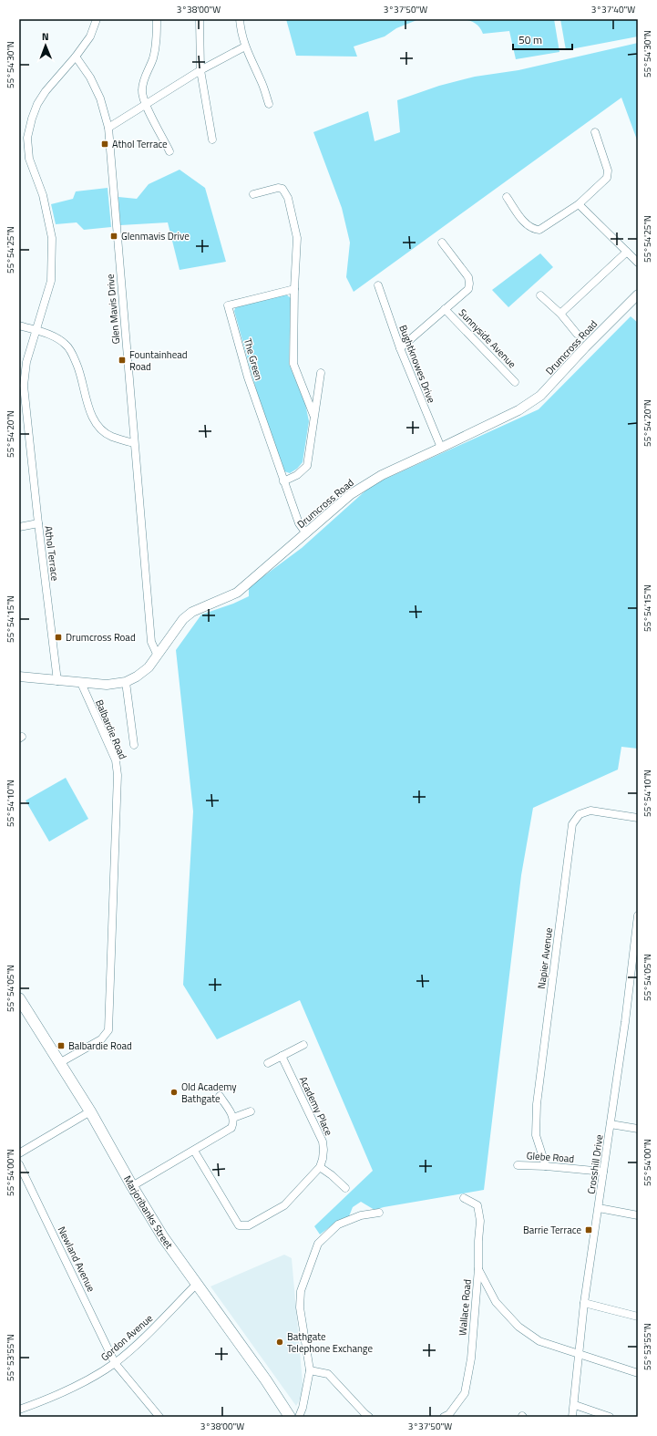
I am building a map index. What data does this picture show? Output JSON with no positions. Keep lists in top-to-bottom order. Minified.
{"streets":{"main road":["Marjoribanks Street"],"street":["Glen Mavis Drive","Sunnyside Avenue","Drumcross Road","The Green","Bughtknowes Drive","Athol Terrace","Balbardie Road","Napier Avenue","Academy Place","Glebe Road","Crosshill Drive","Newland Avenue","Wallace Road","Gordon Avenue"]},"crossings":[["Glen Mavis Drive","Drumcross Road"],["Glen Mavis Drive","Athol Terrace"],["Sunnyside Avenue","Bughtknowes Drive"],["Drumcross Road","The Green"],["Drumcross Road","Bughtknowes Drive"],["Drumcross Road","Athol Terrace"],["Drumcross Road","Balbardie Road"],["Balbardie Road","Marjoribanks Street"],["Napier Avenue","Glebe Road"],["Glebe Road","Crosshill Drive"],["Marjoribanks Street","Gordon Avenue"],["Newland Avenue","Gordon Avenue"]],"places":{"transit":["Athol Terrace","Glenmavis Drive","Fountainhead Road","Drumcross Road","Balbardie Road","Barrie Terrace"],"other":["Old Academy Bathgate","Bathgate Telephone Exchange"]},"scale_bar":"50 m","north":"top","coordinates":["3°38'00\"W","3°37'50\"W","3°37'40\"W","55°54'30\"N","55°54'25\"N","55°54'20\"N","55°54'15\"N","55°54'10\"N","55°54'05\"N","55°54'00\"N","55°53'55\"N"]}
